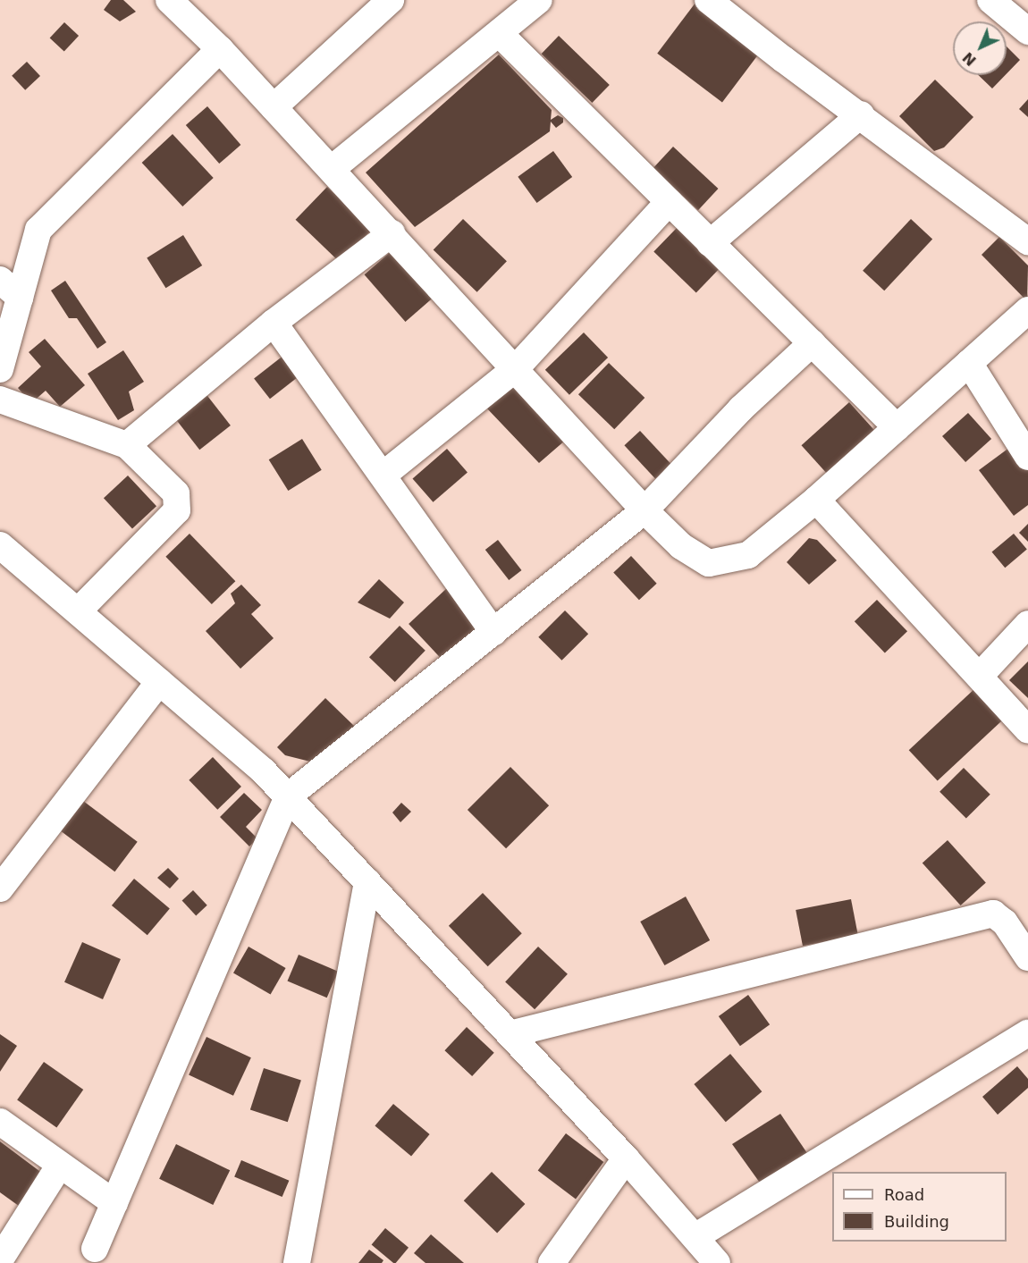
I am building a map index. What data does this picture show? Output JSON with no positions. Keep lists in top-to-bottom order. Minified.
{"legend":["Road","Building"],"north":"bottom left"}
